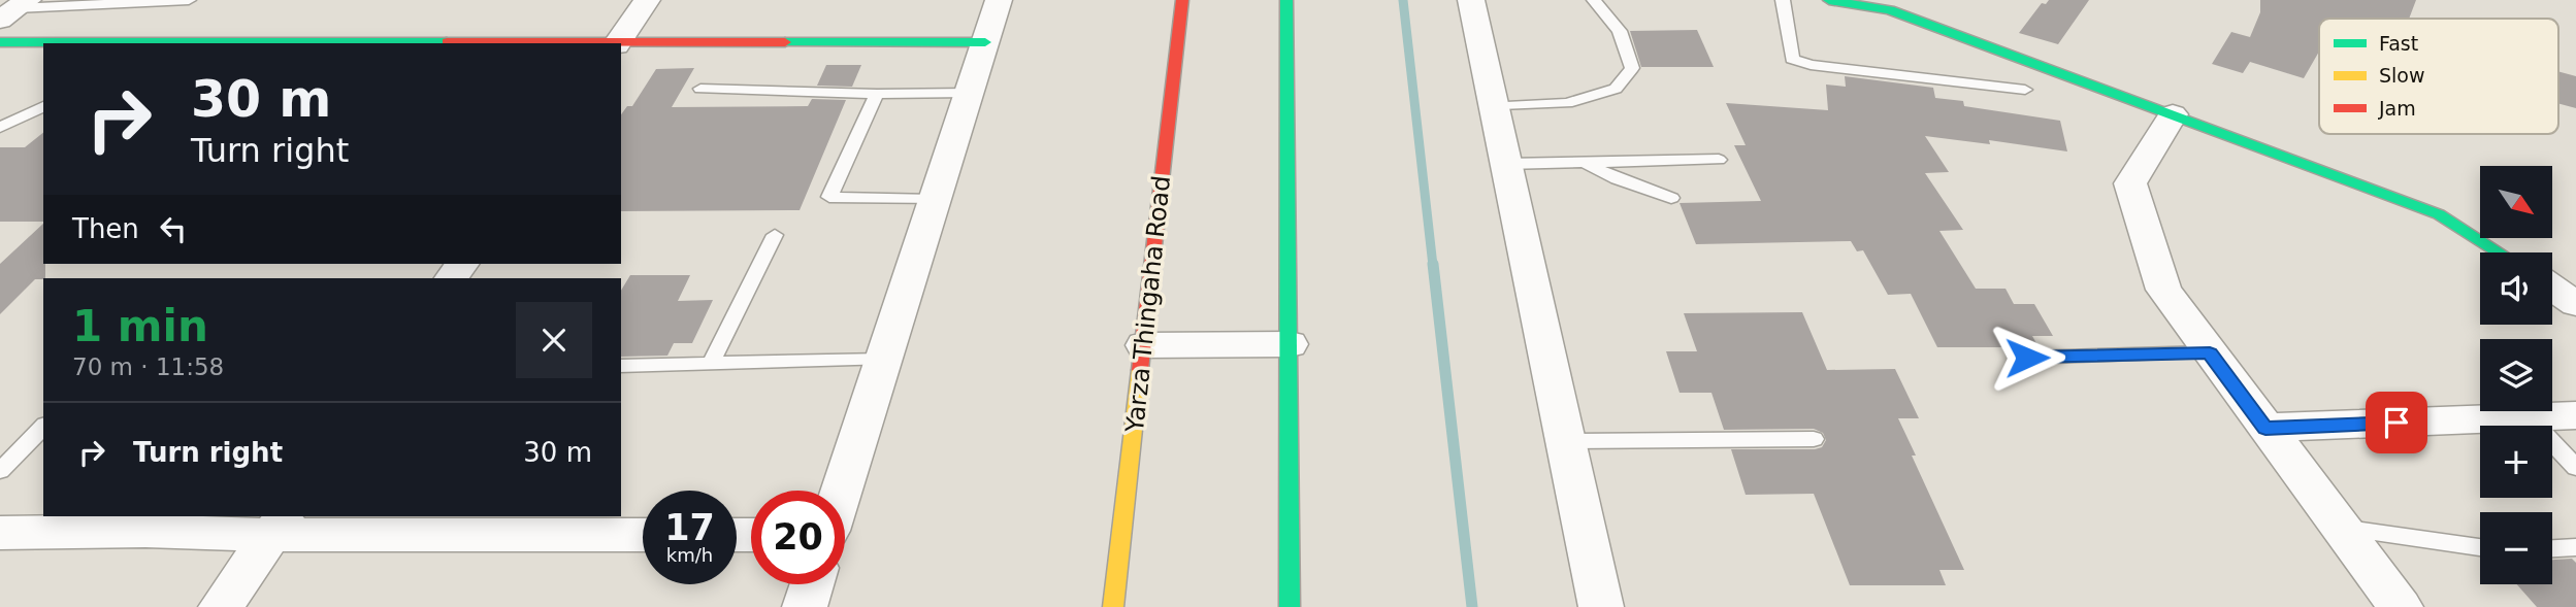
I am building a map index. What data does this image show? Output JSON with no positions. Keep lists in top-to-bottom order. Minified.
{"streets":{"street":["Yarza Thingaha Road"]},"legend":["Fast","Slow","Jam"],"north":"bottom right","page":{"turn":["30 m","Turn right"],"map_buttons":["+","−"],"then":"Then","heading":["1 min","70 m · 11:58"],"list":[{"name":"Turn right","value":"30 m"}],"speed":"17 km/h","limit":"20"}}
